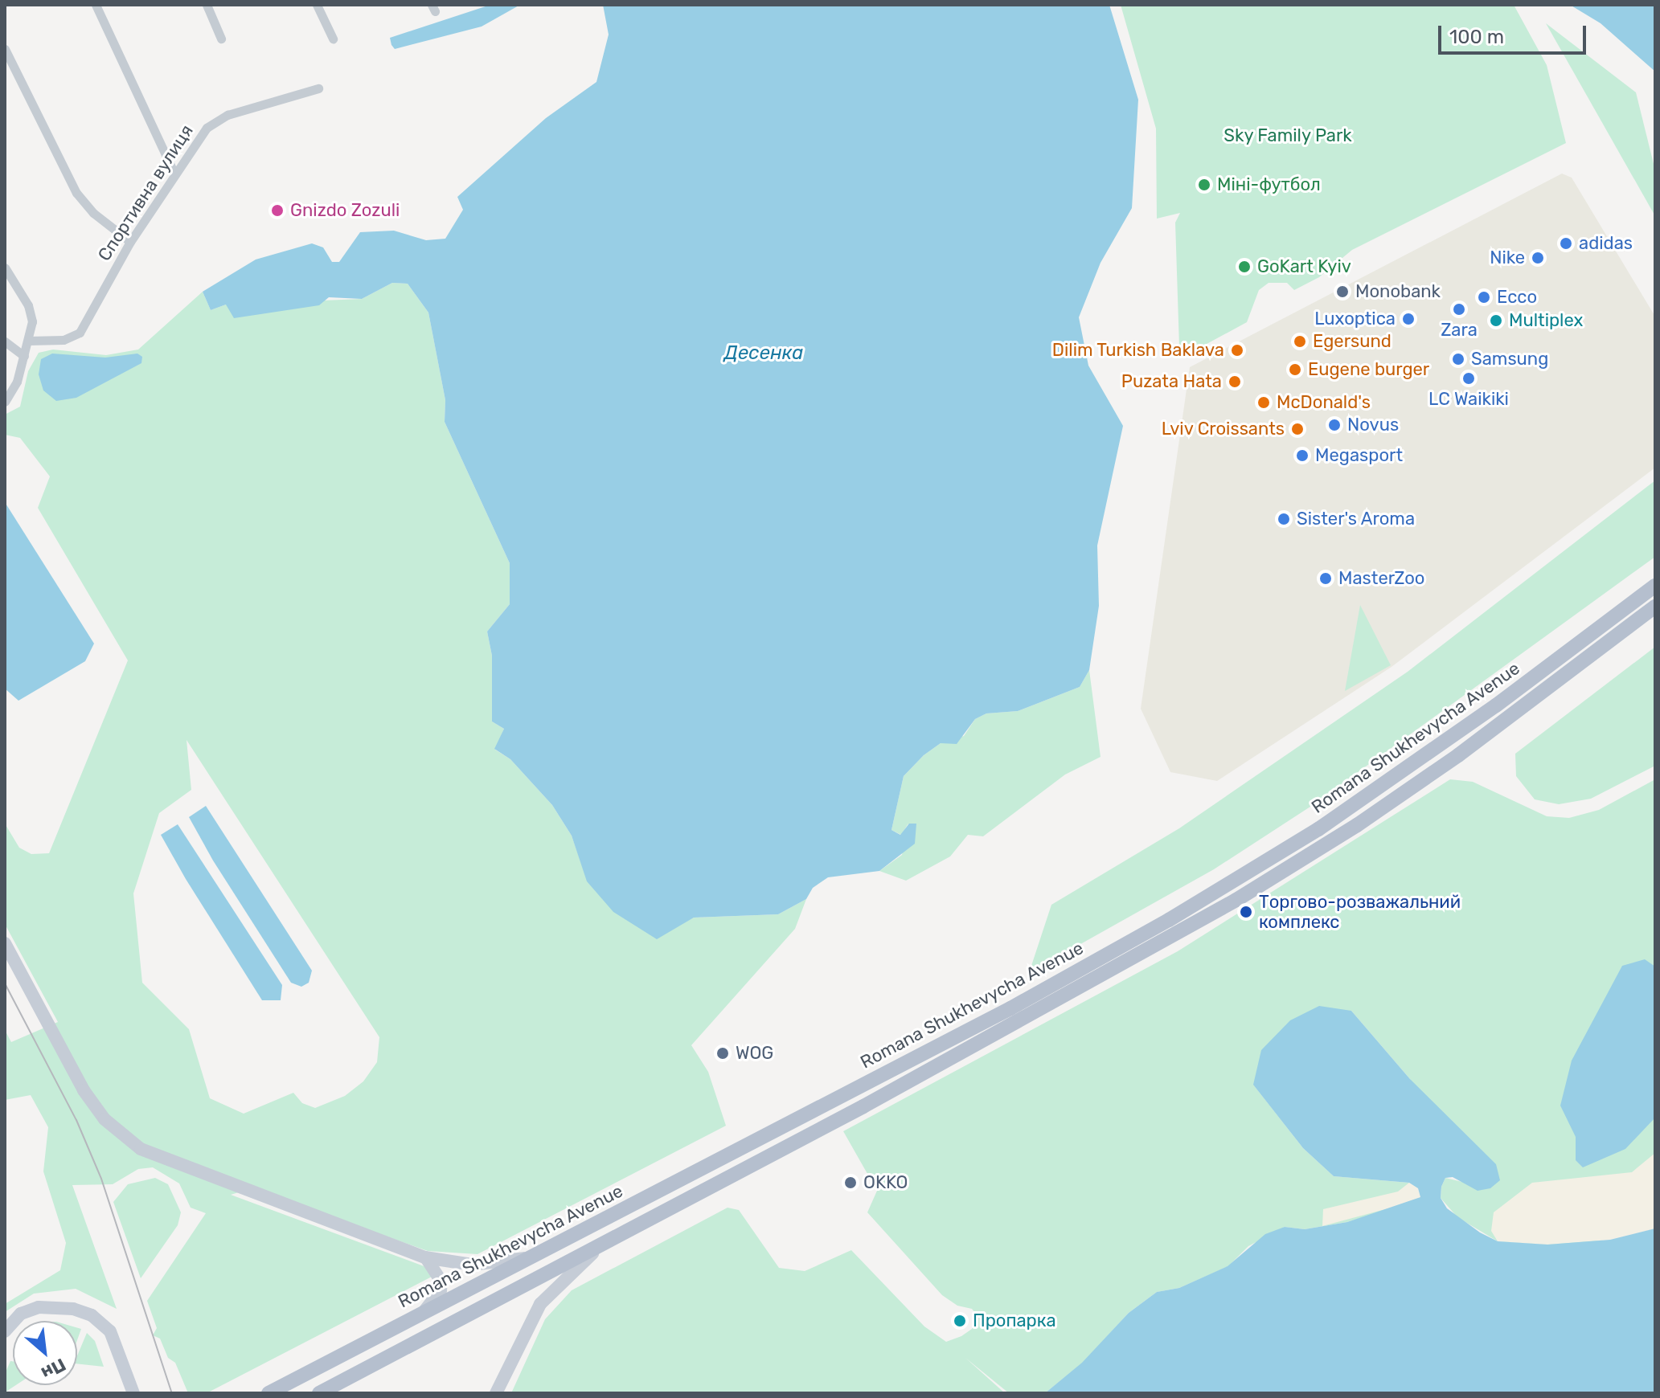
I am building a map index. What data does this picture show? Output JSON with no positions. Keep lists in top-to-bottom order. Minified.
{"streets":{"main road":["Romana Shukhevycha Avenue"],"street":["Спортивна вулиця"]},"water":["Десенка"],"parks":["Sky Family Park"],"places":["Міні-футбол","Gnizdo Zozuli","adidas","Nike","GoKart Kyiv","Monobank","Ecco","Zara","Luxoptica","Multiplex","Egersund","Dilim Turkish Baklava","Samsung","Eugene burger","LC Waikiki","Puzata Hata","McDonald's","Novus","Lviv Croissants","Megasport","Sister's Aroma","MasterZoo","Торгово-розважальний комплекс","WOG","OKKO","Пропарка"],"scale_bar":"100 m","north":"bottom right"}
